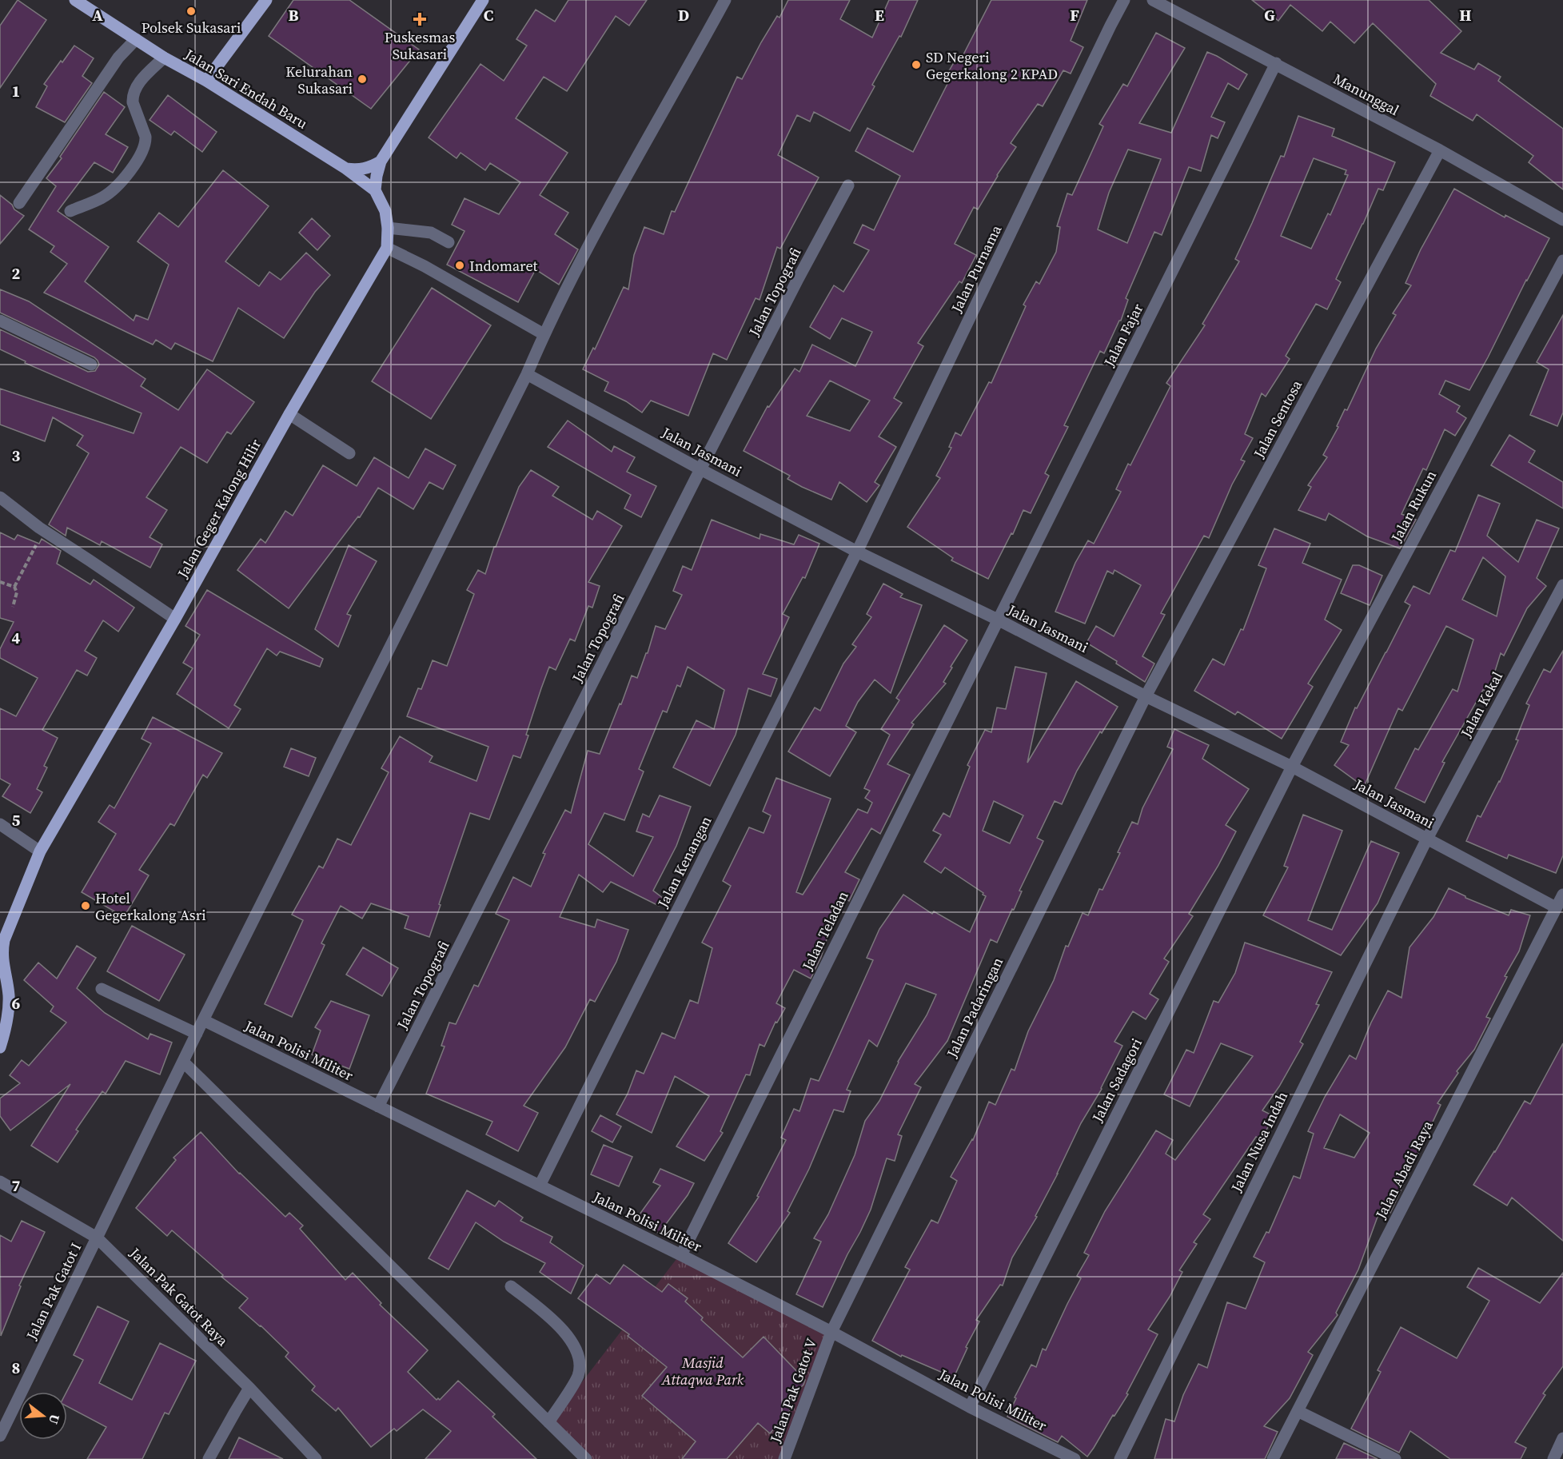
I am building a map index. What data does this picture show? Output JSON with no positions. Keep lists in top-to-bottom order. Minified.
{"streets":{"main road":["Jalan Sari Endah Baru","Jalan Geger Kalong Hilir"],"street":["Manunggal","Jalan Purnama","Jalan Topografi","Jalan Fajar","Jalan Sentosa","Jalan Jasmani","Jalan Rukun","Jalan Kekal","Jalan Kenangan","Jalan Teladan","Jalan Padaringan","Jalan Polisi Militer","Jalan Sadagori","Jalan Nusa Indah","Jalan Abadi Raya","Jalan Pak Gatot I","Jalan Pak Gatot Raya","Jalan Pak Gatot V"]},"crossings":[["Jalan Sari Endah Baru","Jalan Geger Kalong Hilir"],["Manunggal","Jalan Fajar"],["Manunggal","Jalan Sentosa"],["Jalan Purnama","Jalan Jasmani"],["Jalan Purnama","Jalan Kenangan"],["Jalan Topografi","Jalan Jasmani"],["Jalan Topografi","Jalan Polisi Militer"],["Jalan Fajar","Jalan Jasmani"],["Jalan Fajar","Jalan Teladan"],["Jalan Sentosa","Jalan Jasmani"],["Jalan Sentosa","Jalan Padaringan"],["Jalan Jasmani","Jalan Rukun"],["Jalan Jasmani","Jalan Kekal"],["Jalan Jasmani","Jalan Kenangan"],["Jalan Jasmani","Jalan Teladan"],["Jalan Jasmani","Jalan Padaringan"],["Jalan Jasmani","Jalan Sadagori"],["Jalan Jasmani","Jalan Nusa Indah"],["Jalan Jasmani","Jalan Abadi Raya"],["Jalan Jasmani","Jalan Pak Gatot I"],["Jalan Rukun","Jalan Sadagori"],["Jalan Kekal","Jalan Nusa Indah"],["Jalan Kenangan","Jalan Polisi Militer"],["Jalan Teladan","Jalan Polisi Militer"],["Jalan Padaringan","Jalan Polisi Militer"],["Jalan Padaringan","Jalan Pak Gatot V"],["Jalan Polisi Militer","Jalan Sadagori"],["Jalan Polisi Militer","Jalan Pak Gatot I"],["Jalan Polisi Militer","Jalan Pak Gatot V"],["Jalan Pak Gatot I","Jalan Pak Gatot Raya"]],"parks":["Masjid Attaqwa Park"],"places":{"other":["Polsek Sukasari","SD Negeri Gegerkalong 2 KPAD","Kelurahan Sukasari","Indomaret","Hotel Gegerkalong Asri"],"health":["Puskesmas Sukasari"]},"north":"right","grid":{"columns":["A","B","C","D","E","F","G","H"],"rows":["1","2","3","4","5","6","7","8"]}}
